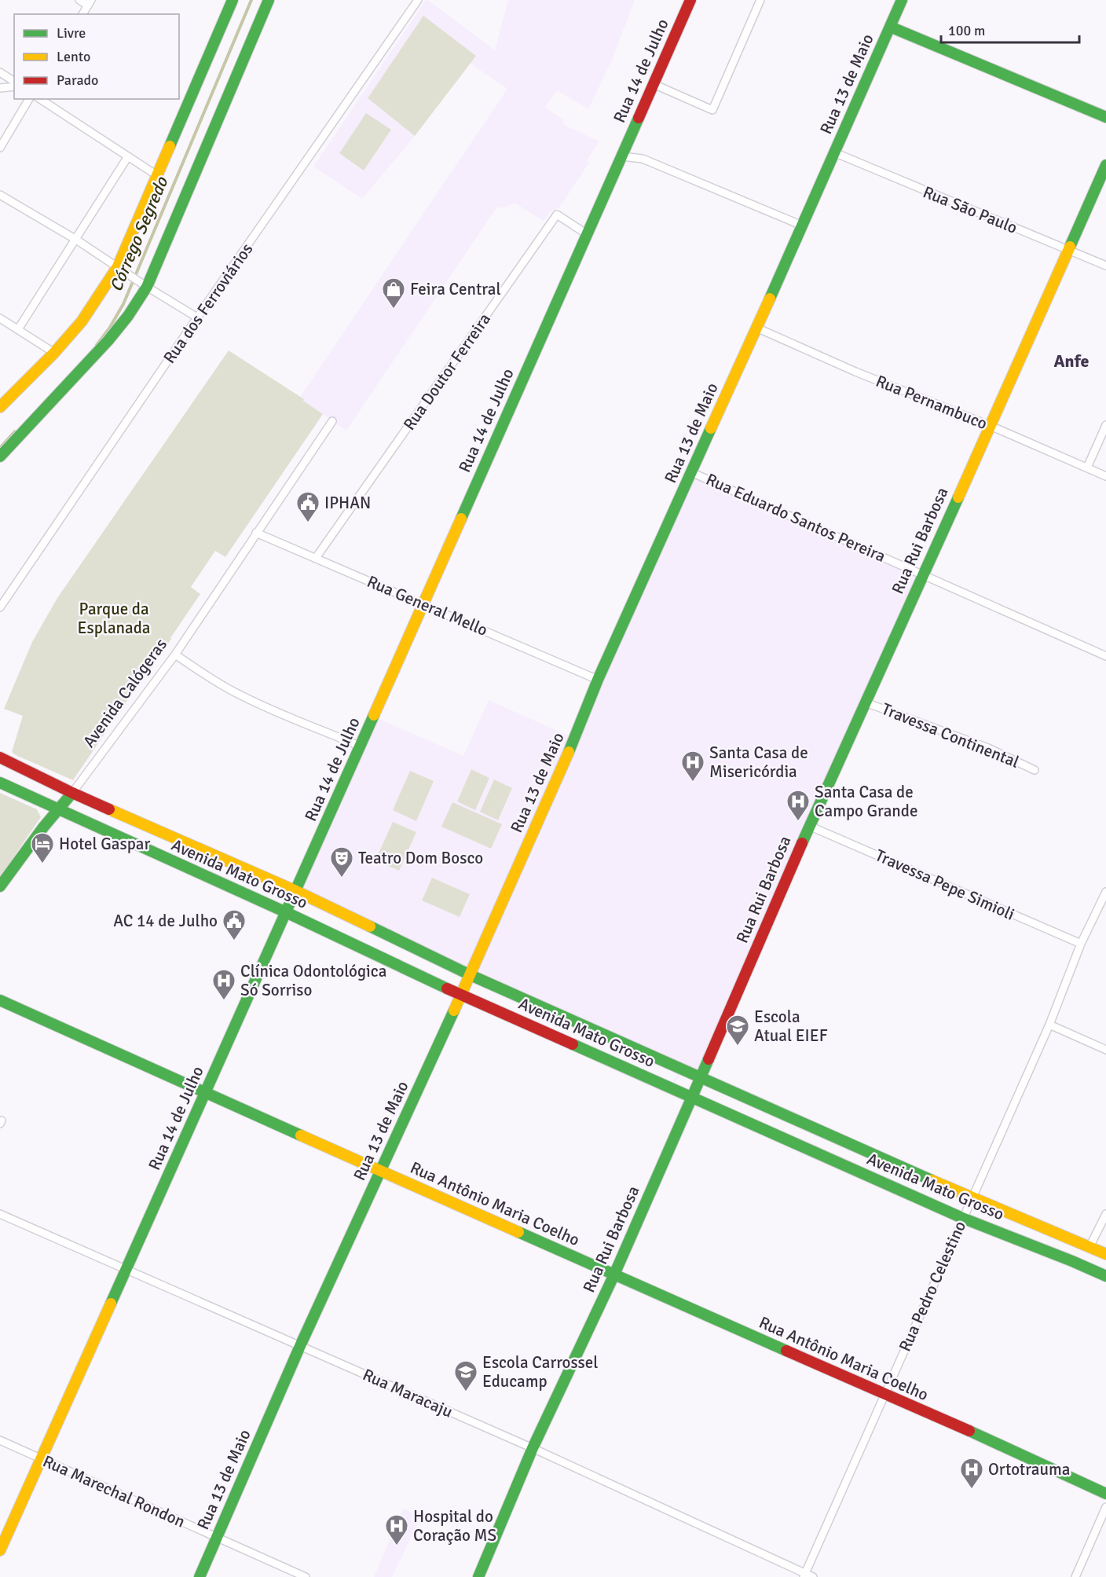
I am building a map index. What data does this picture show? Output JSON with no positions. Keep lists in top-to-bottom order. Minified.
{"streets":{"street":["Rua 14 de Julho","Rua 13 de Maio","Rua São Paulo","Rua dos Ferroviários","Rua Doutor Ferreira","Rua Pernambuco","Rua Eduardo Santos Pereira","Rua Rui Barbosa","Rua General Mello","Avenida Calógeras","Travessa Continental","Avenida Mato Grosso","Travessa Pepe Simioli","Rua Antônio Maria Coelho","Rua Pedro Celestino","Rua Maracaju","Rua Marechal Rondon"]},"crossings":[["Rua 14 de Julho","Rua Doutor Ferreira"],["Rua 14 de Julho","Rua General Mello"],["Rua 14 de Julho","Avenida Mato Grosso"],["Rua 14 de Julho","Rua Antônio Maria Coelho"],["Rua 14 de Julho","Rua Maracaju"],["Rua 14 de Julho","Rua Marechal Rondon"],["Rua 13 de Maio","Rua São Paulo"],["Rua 13 de Maio","Rua Pernambuco"],["Rua 13 de Maio","Rua Eduardo Santos Pereira"],["Rua 13 de Maio","Rua General Mello"],["Rua 13 de Maio","Avenida Mato Grosso"],["Rua 13 de Maio","Rua Antônio Maria Coelho"],["Rua 13 de Maio","Rua Maracaju"],["Rua 13 de Maio","Rua Marechal Rondon"],["Rua São Paulo","Rua Rui Barbosa"],["Rua Doutor Ferreira","Rua General Mello"],["Rua Pernambuco","Rua Rui Barbosa"],["Rua Eduardo Santos Pereira","Rua Rui Barbosa"],["Rua Rui Barbosa","Travessa Continental"],["Rua Rui Barbosa","Avenida Mato Grosso"],["Rua Rui Barbosa","Travessa Pepe Simioli"],["Rua Rui Barbosa","Rua Antônio Maria Coelho"],["Rua Rui Barbosa","Rua Maracaju"],["Rua General Mello","Avenida Calógeras"],["Avenida Calógeras","Avenida Mato Grosso"],["Avenida Mato Grosso","Rua Pedro Celestino"],["Travessa Pepe Simioli","Rua Pedro Celestino"],["Rua Antônio Maria Coelho","Rua Pedro Celestino"],["Rua Pedro Celestino","Rua Maracaju"]],"districts":["Anfe"],"water":["Córrego Segredo"],"parks":["Parque da Esplanada"],"places":{"shop":["Feira Central"],"public building":["IPHAN","AC 14 de Julho"],"hospital":["Santa Casa de Misericórdia","Santa Casa de Campo Grande","Clínica Odontológica Só Sorriso","Ortotrauma","Hospital do Coração MS"],"hotel":["Hotel Gaspar"],"theatre":["Teatro Dom Bosco"],"school or university":["Escola Atual EIEF","Escola Carrossel Educamp"]},"legend":["Livre","Lento","Parado"],"scale_bar":"100 m"}
